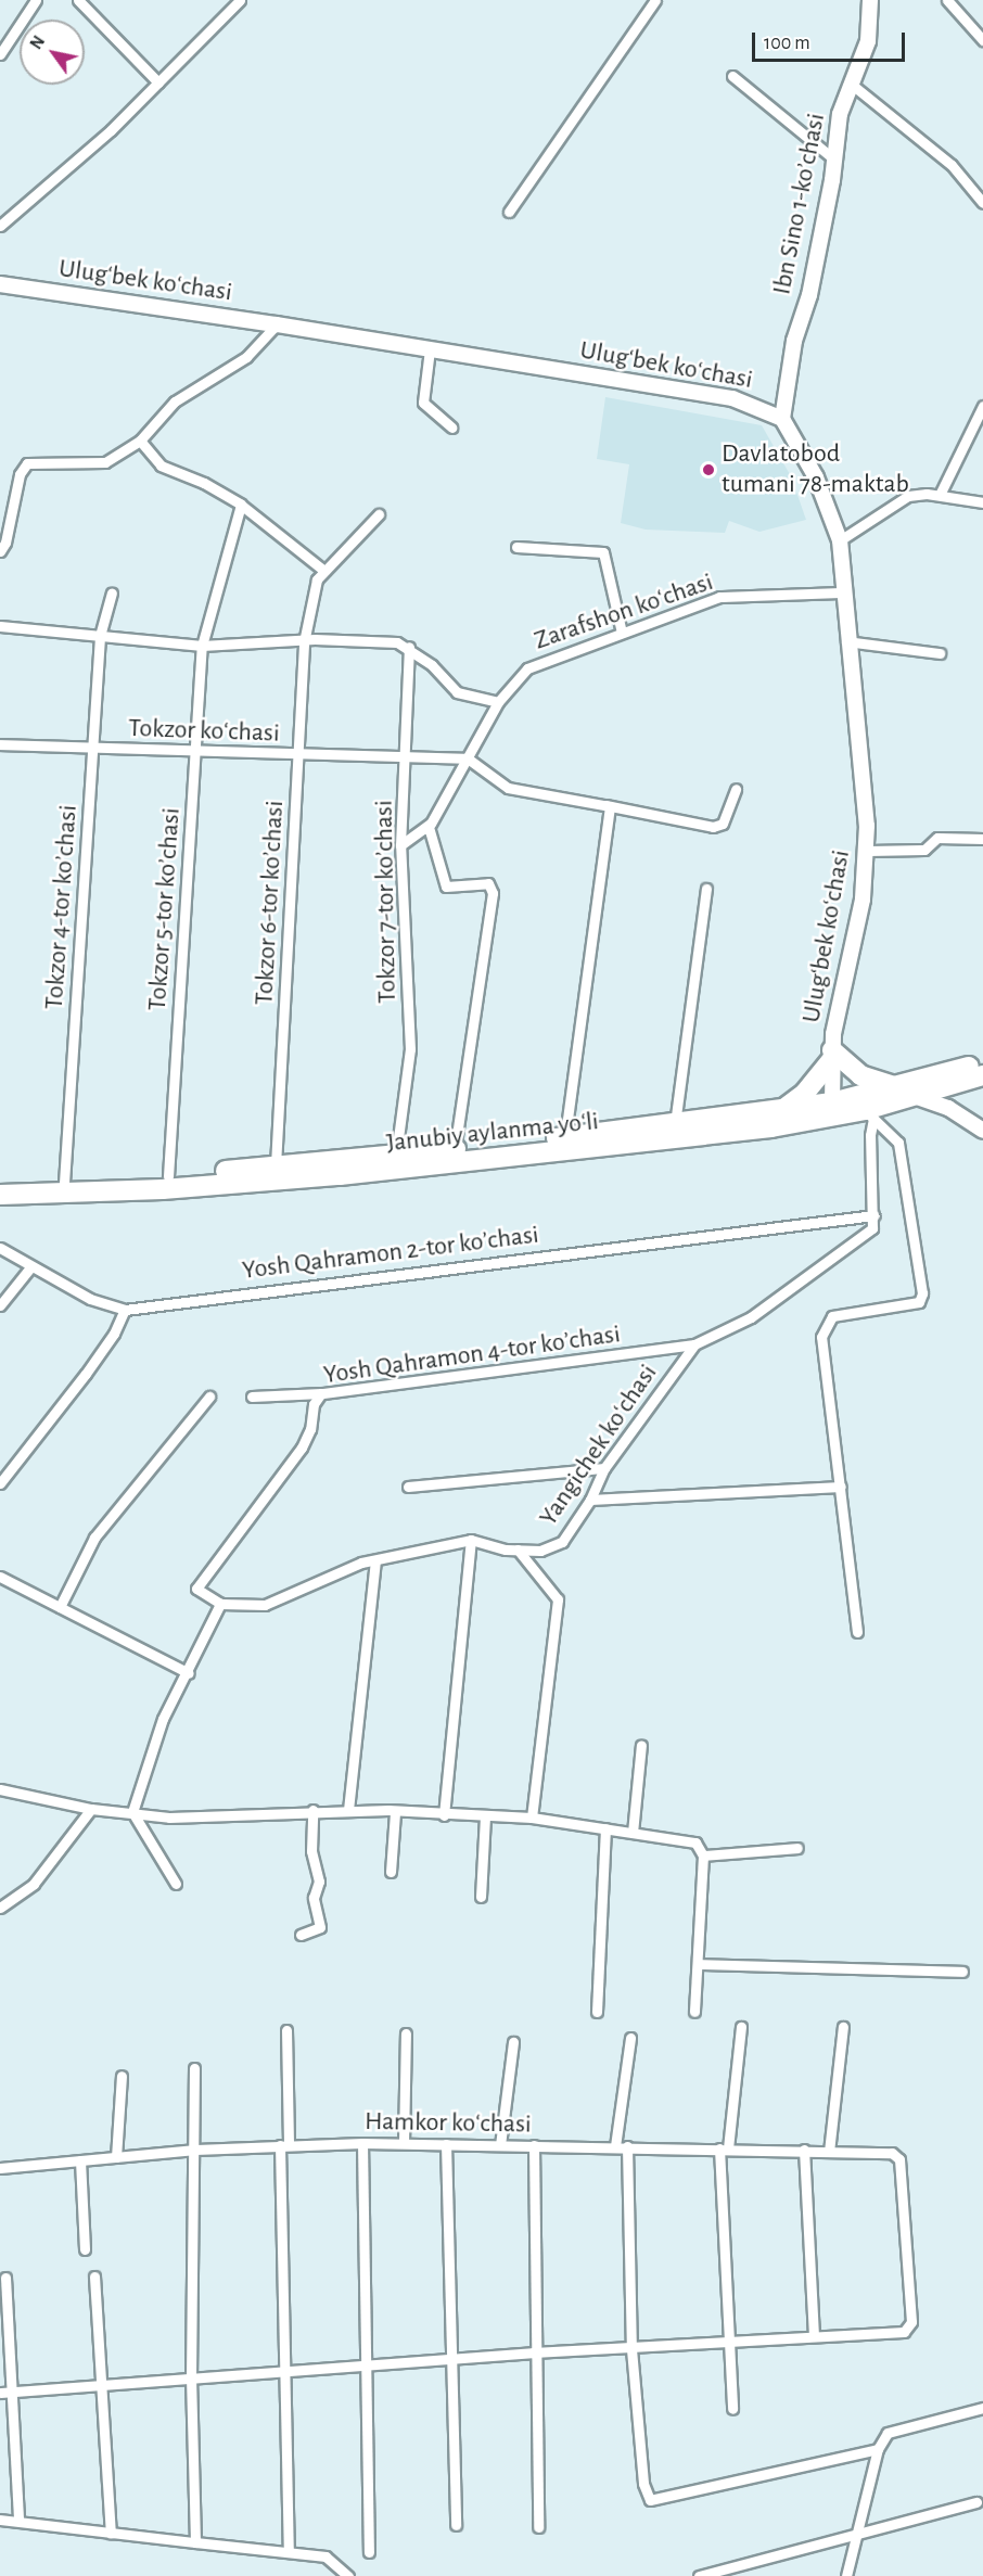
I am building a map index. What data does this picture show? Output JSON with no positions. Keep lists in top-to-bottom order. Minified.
{"streets":{"highway":["Janubiy aylanma yoʻli"],"street":["Ibn Sino 1-koʼchasi","Ulugʻbek koʻchasi","Zarafshon koʻchasi","Tokzor koʻchasi","Tokzor 7-tor koʼchasi","Tokzor 6-tor koʼchasi","Tokzor 4-tor koʼchasi","Tokzor 5-tor koʼchasi","Yosh Qahramon 2-tor koʼchasi","Yosh Qahramon 4-tor koʼchasi","Yangichek koʻchasi","Hamkor koʻchasi"]},"crossings":[["Ibn Sino 1-koʼchasi","Ulugʻbek koʻchasi"],["Ulugʻbek koʻchasi","Zarafshon koʻchasi"],["Ulugʻbek koʻchasi","Janubiy aylanma yoʻli"],["Tokzor koʻchasi","Tokzor 7-tor koʼchasi"],["Tokzor koʻchasi","Tokzor 6-tor koʼchasi"],["Tokzor koʻchasi","Tokzor 4-tor koʼchasi"],["Tokzor koʻchasi","Tokzor 5-tor koʼchasi"],["Tokzor 7-tor koʼchasi","Janubiy aylanma yoʻli"],["Tokzor 6-tor koʼchasi","Janubiy aylanma yoʻli"],["Tokzor 4-tor koʼchasi","Janubiy aylanma yoʻli"],["Tokzor 5-tor koʼchasi","Janubiy aylanma yoʻli"],["Yosh Qahramon 4-tor koʼchasi","Yangichek koʻchasi"]],"places":["Davlatobod tumani 78-maktab"],"scale_bar":"100 m","north":"top left"}
